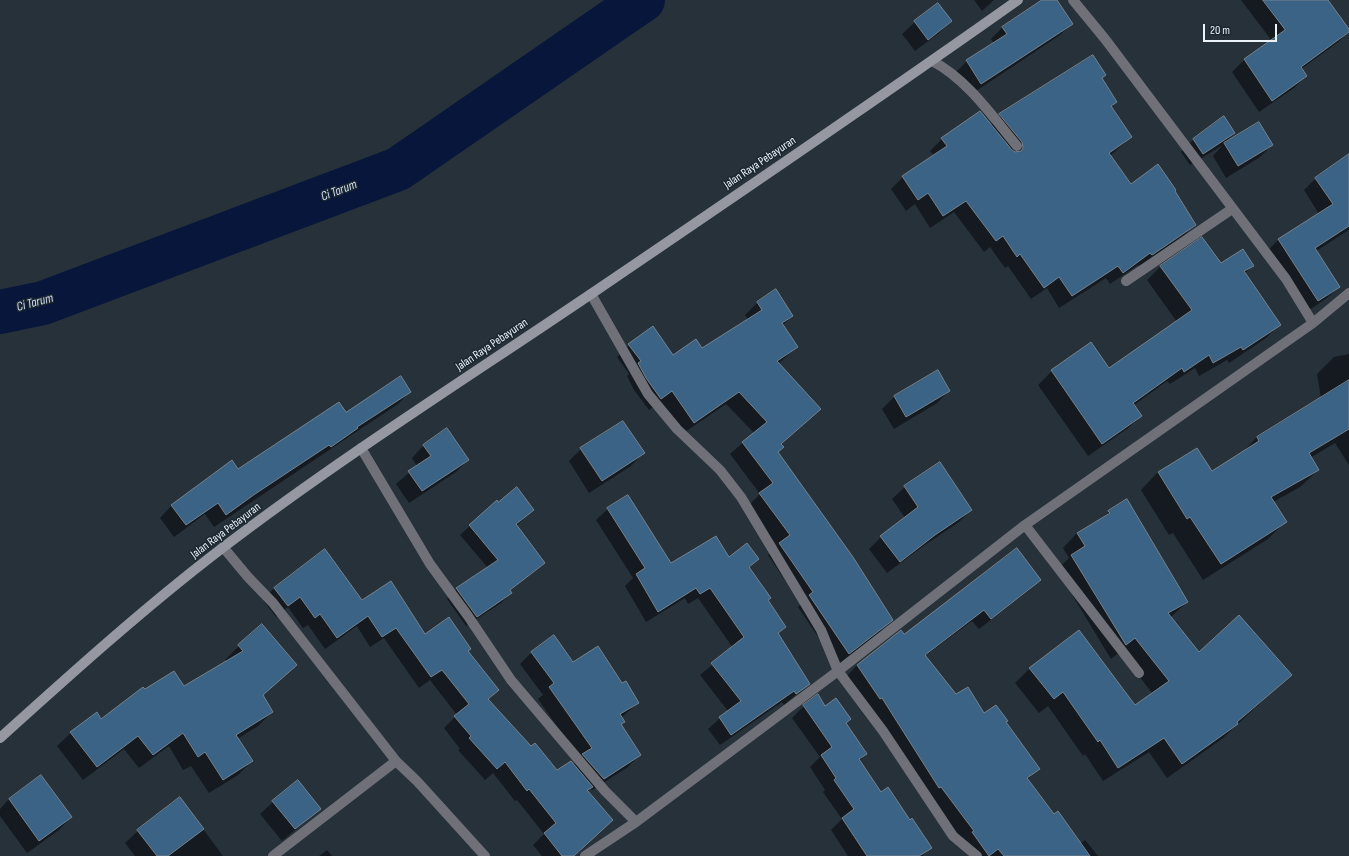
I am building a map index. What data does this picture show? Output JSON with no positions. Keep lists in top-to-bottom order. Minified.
{"streets":{"main road":["Jalan Raya Pebayuran"]},"water":["Ci Tarum"],"scale_bar":"20 m"}
